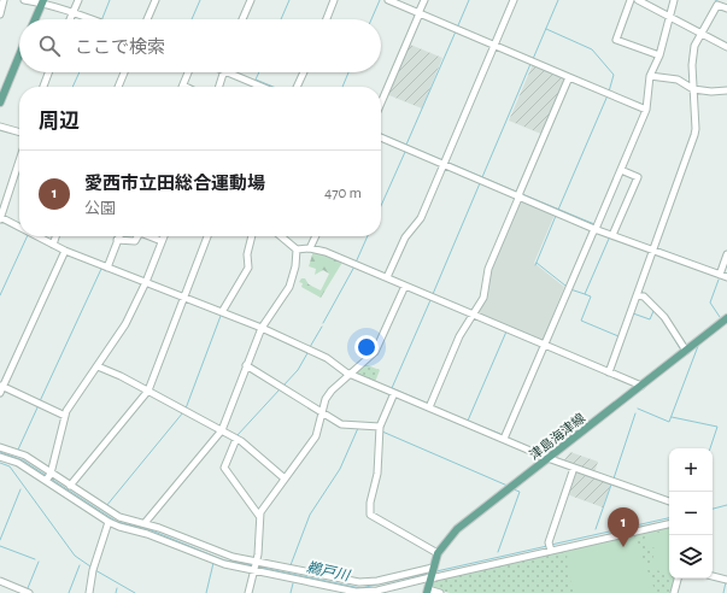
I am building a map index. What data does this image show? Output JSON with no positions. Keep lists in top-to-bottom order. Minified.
{"streets":{"main road":["津島海津線"]},"water":["鵜戸川"],"page":{"search":"ここで検索","heading":"周辺","list":[{"mark":"1","name":"愛西市立田総合運動場","note":"公園","value":"470 m"}],"map_buttons":["+","−"],"pins":"1"}}
